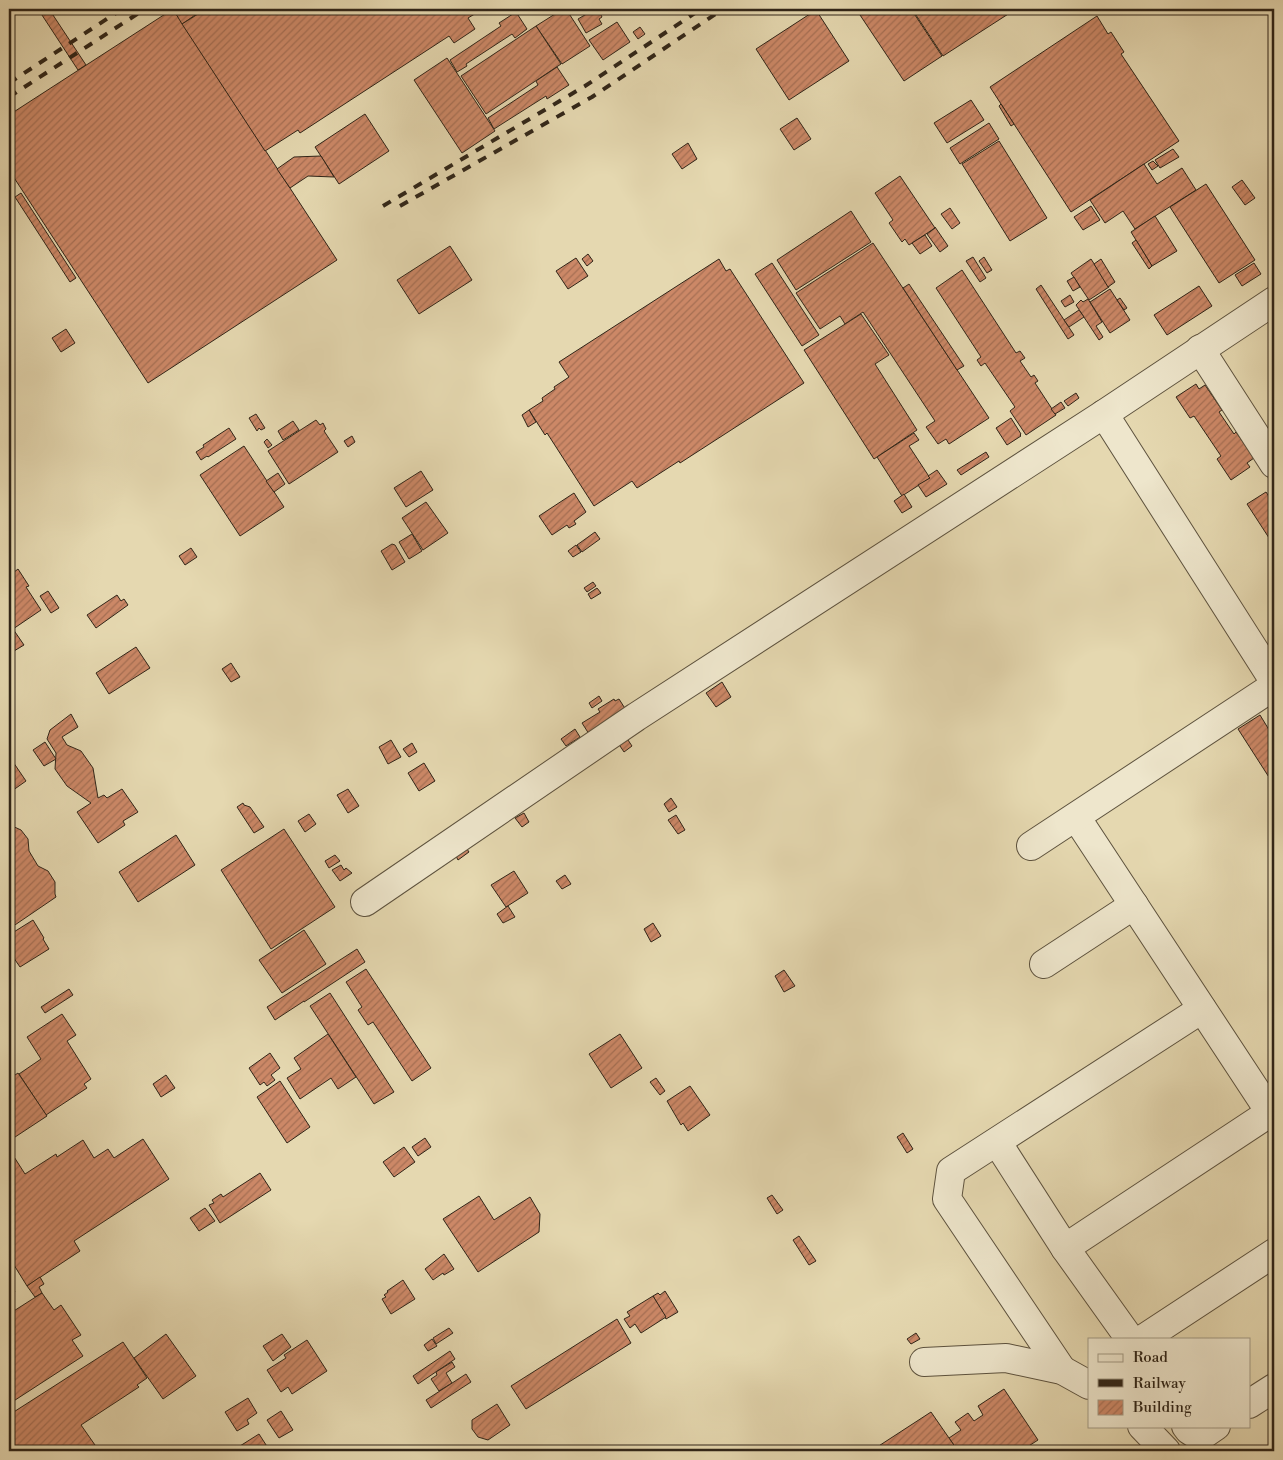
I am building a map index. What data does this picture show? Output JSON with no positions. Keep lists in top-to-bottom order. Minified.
{"legend":["Road","Railway","Building"]}
